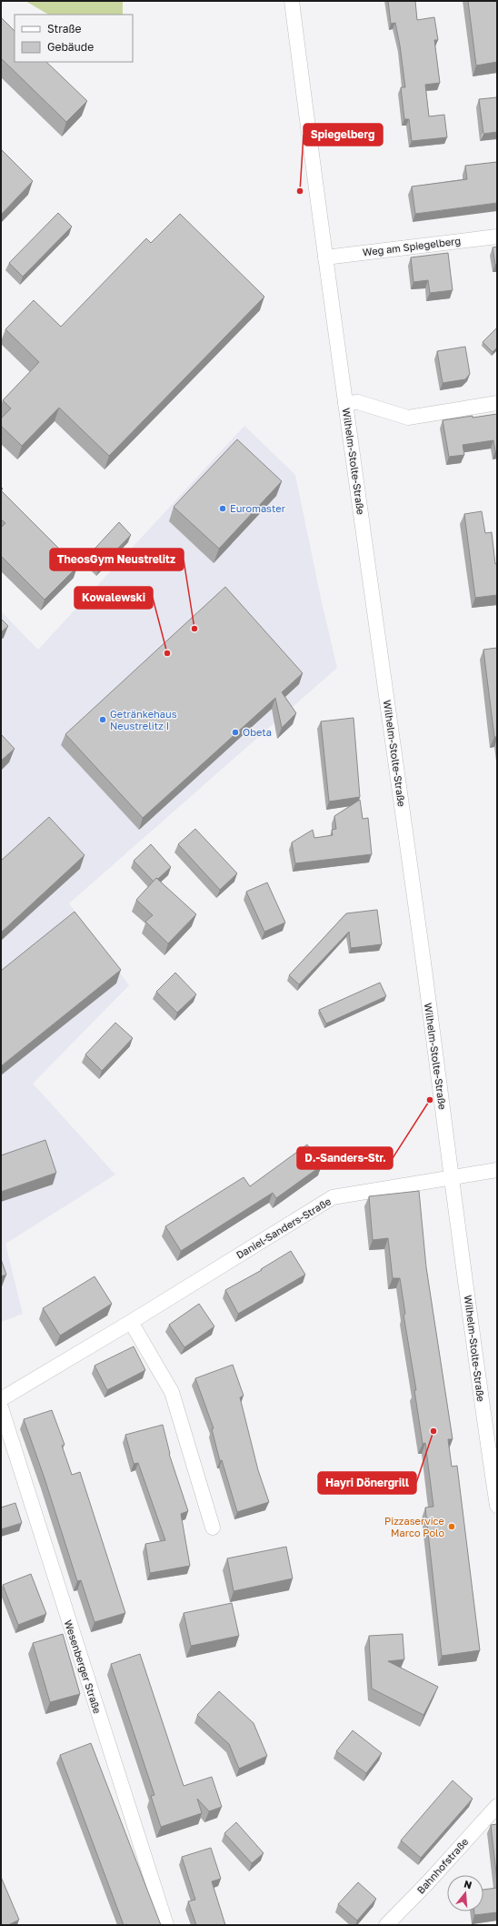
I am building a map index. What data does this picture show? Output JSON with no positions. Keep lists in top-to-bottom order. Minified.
{"streets":{"street":["Weg am Spiegelberg","Wilhelm-Stolte-Straße","Daniel-Sanders-Straße","Wesenberger Straße","Bahnhofstraße"]},"crossings":[["Weg am Spiegelberg","Wilhelm-Stolte-Straße"],["Wilhelm-Stolte-Straße","Daniel-Sanders-Straße"]],"places":["Spiegelberg","Euromaster","TheosGym Neustrelitz","Kowalewski","Getränkehaus Neustrelitz I","Obeta","D.-Sanders-Str.","Hayri Dönergrill","Pizzaservice Marco Polo"],"legend":["Straße","Gebäude"],"north":"top"}
